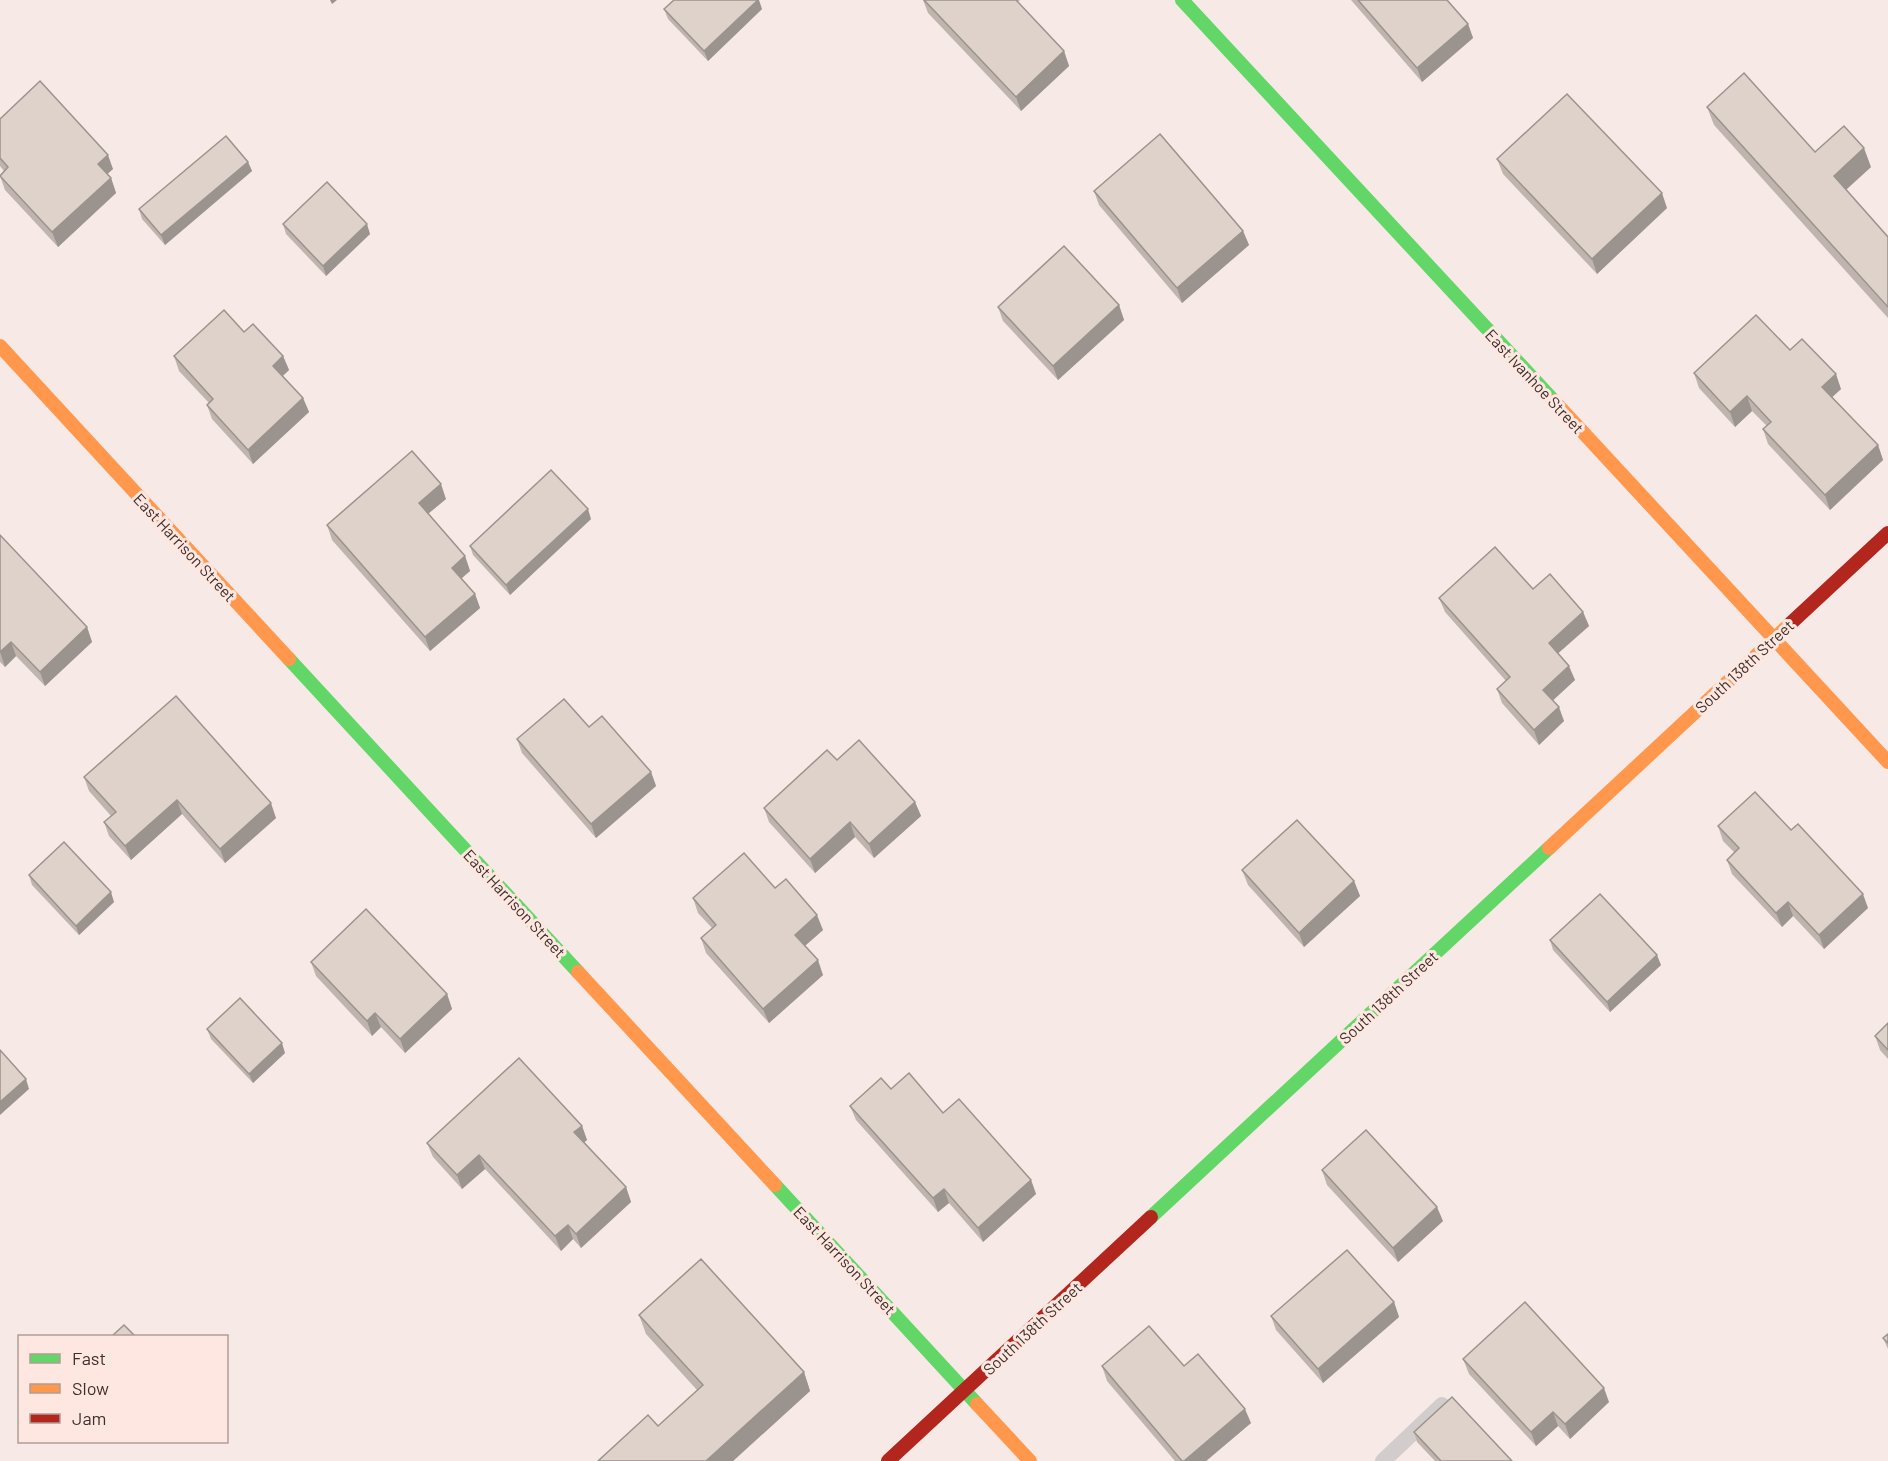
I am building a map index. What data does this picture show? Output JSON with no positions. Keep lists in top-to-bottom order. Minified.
{"streets":{"street":["East Ivanhoe Street","East Harrison Street","South 138th Street"]},"crossings":[["East Ivanhoe Street","South 138th Street"],["East Harrison Street","South 138th Street"]],"legend":["Fast","Slow","Jam"]}
